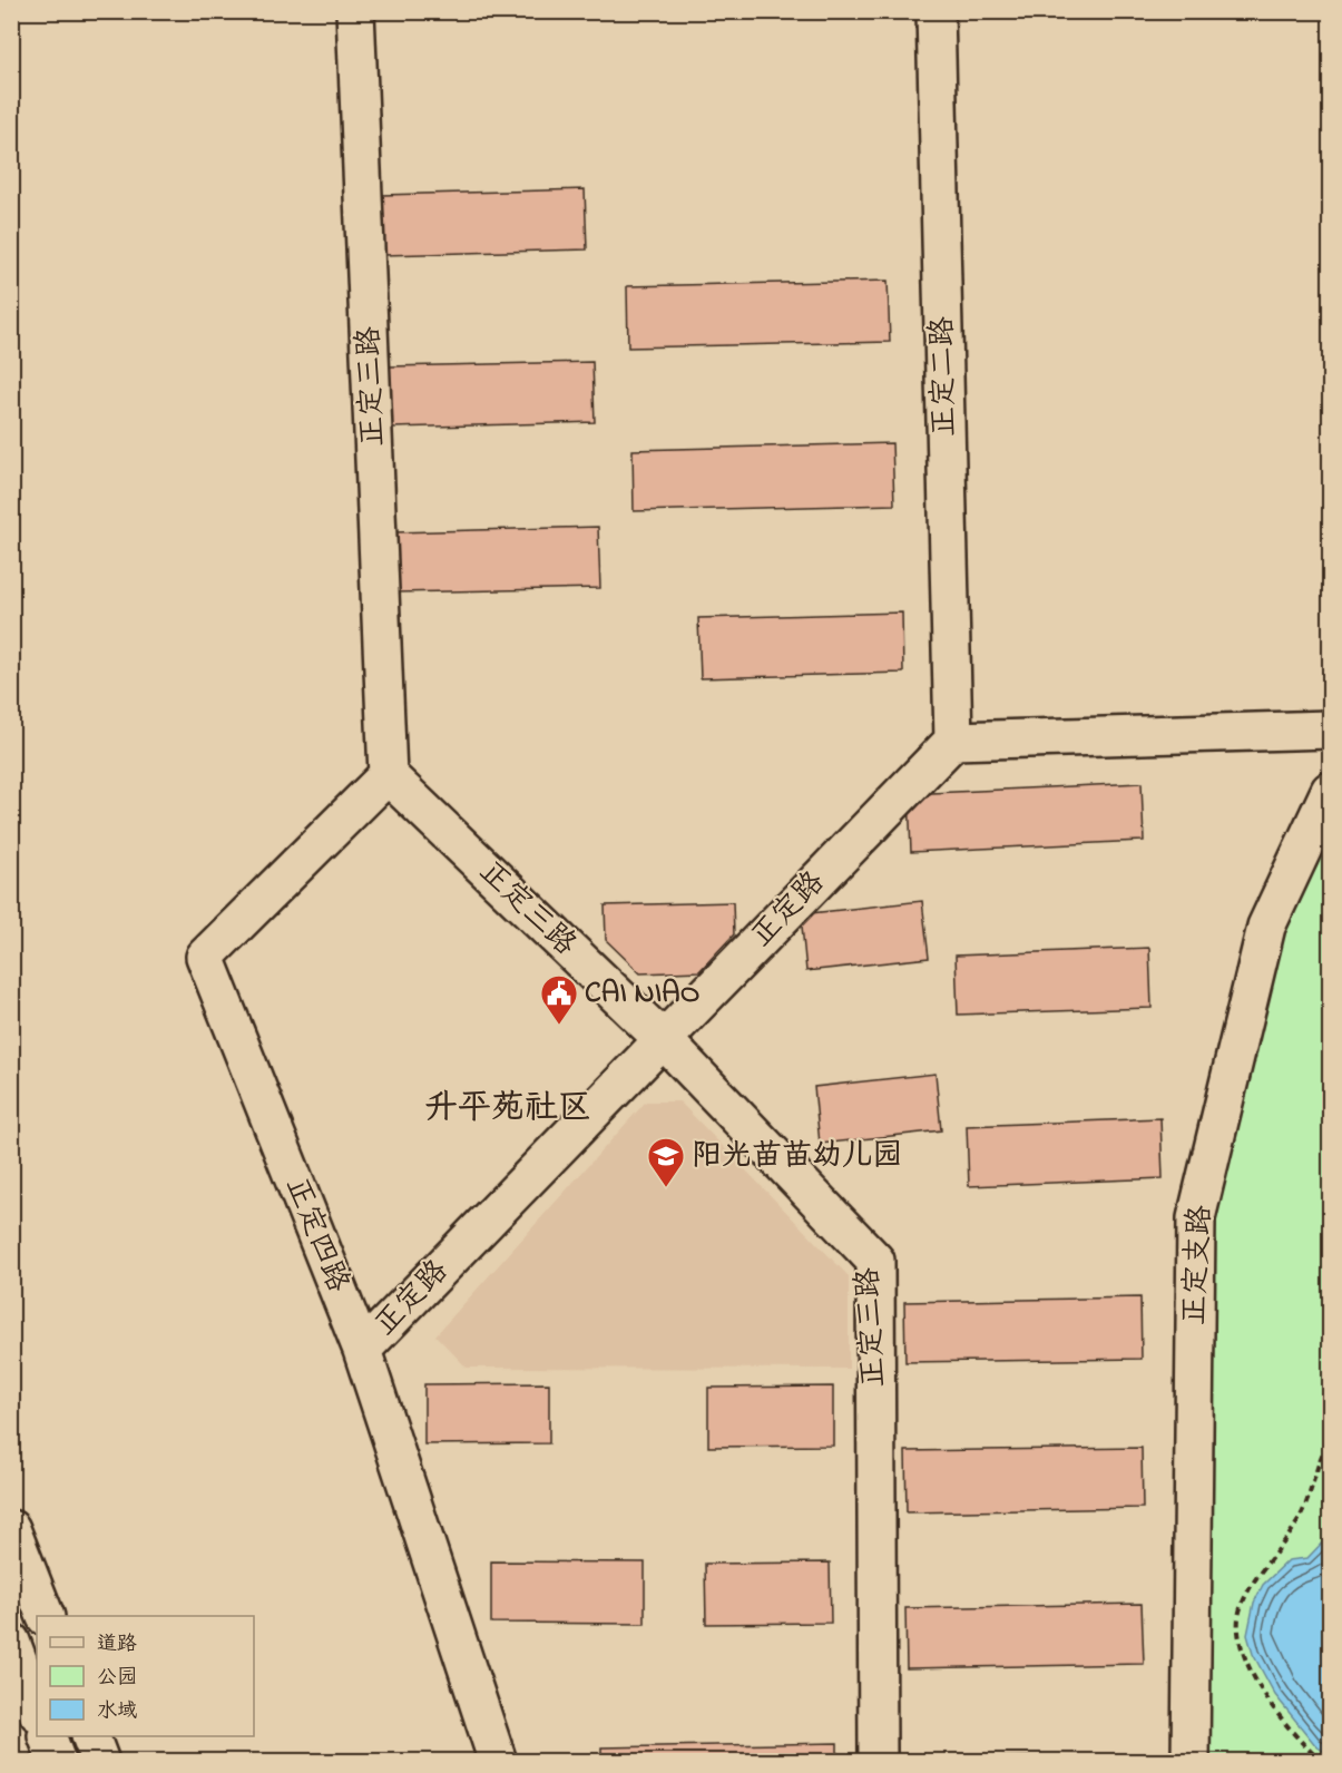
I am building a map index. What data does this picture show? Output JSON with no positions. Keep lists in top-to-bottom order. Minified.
{"streets":{"main road":["正定二路","正定三路","正定路","正定四路","正定支路"]},"crossings":[["正定二路","正定路"],["正定三路","正定路"],["正定三路","正定四路"],["正定路","正定四路"]],"districts":["升平苑社区"],"places":{"public building":["CAI NIAO"],"school or university":["阳光苗苗幼儿园"]},"legend":["道路","公园","水域"]}
